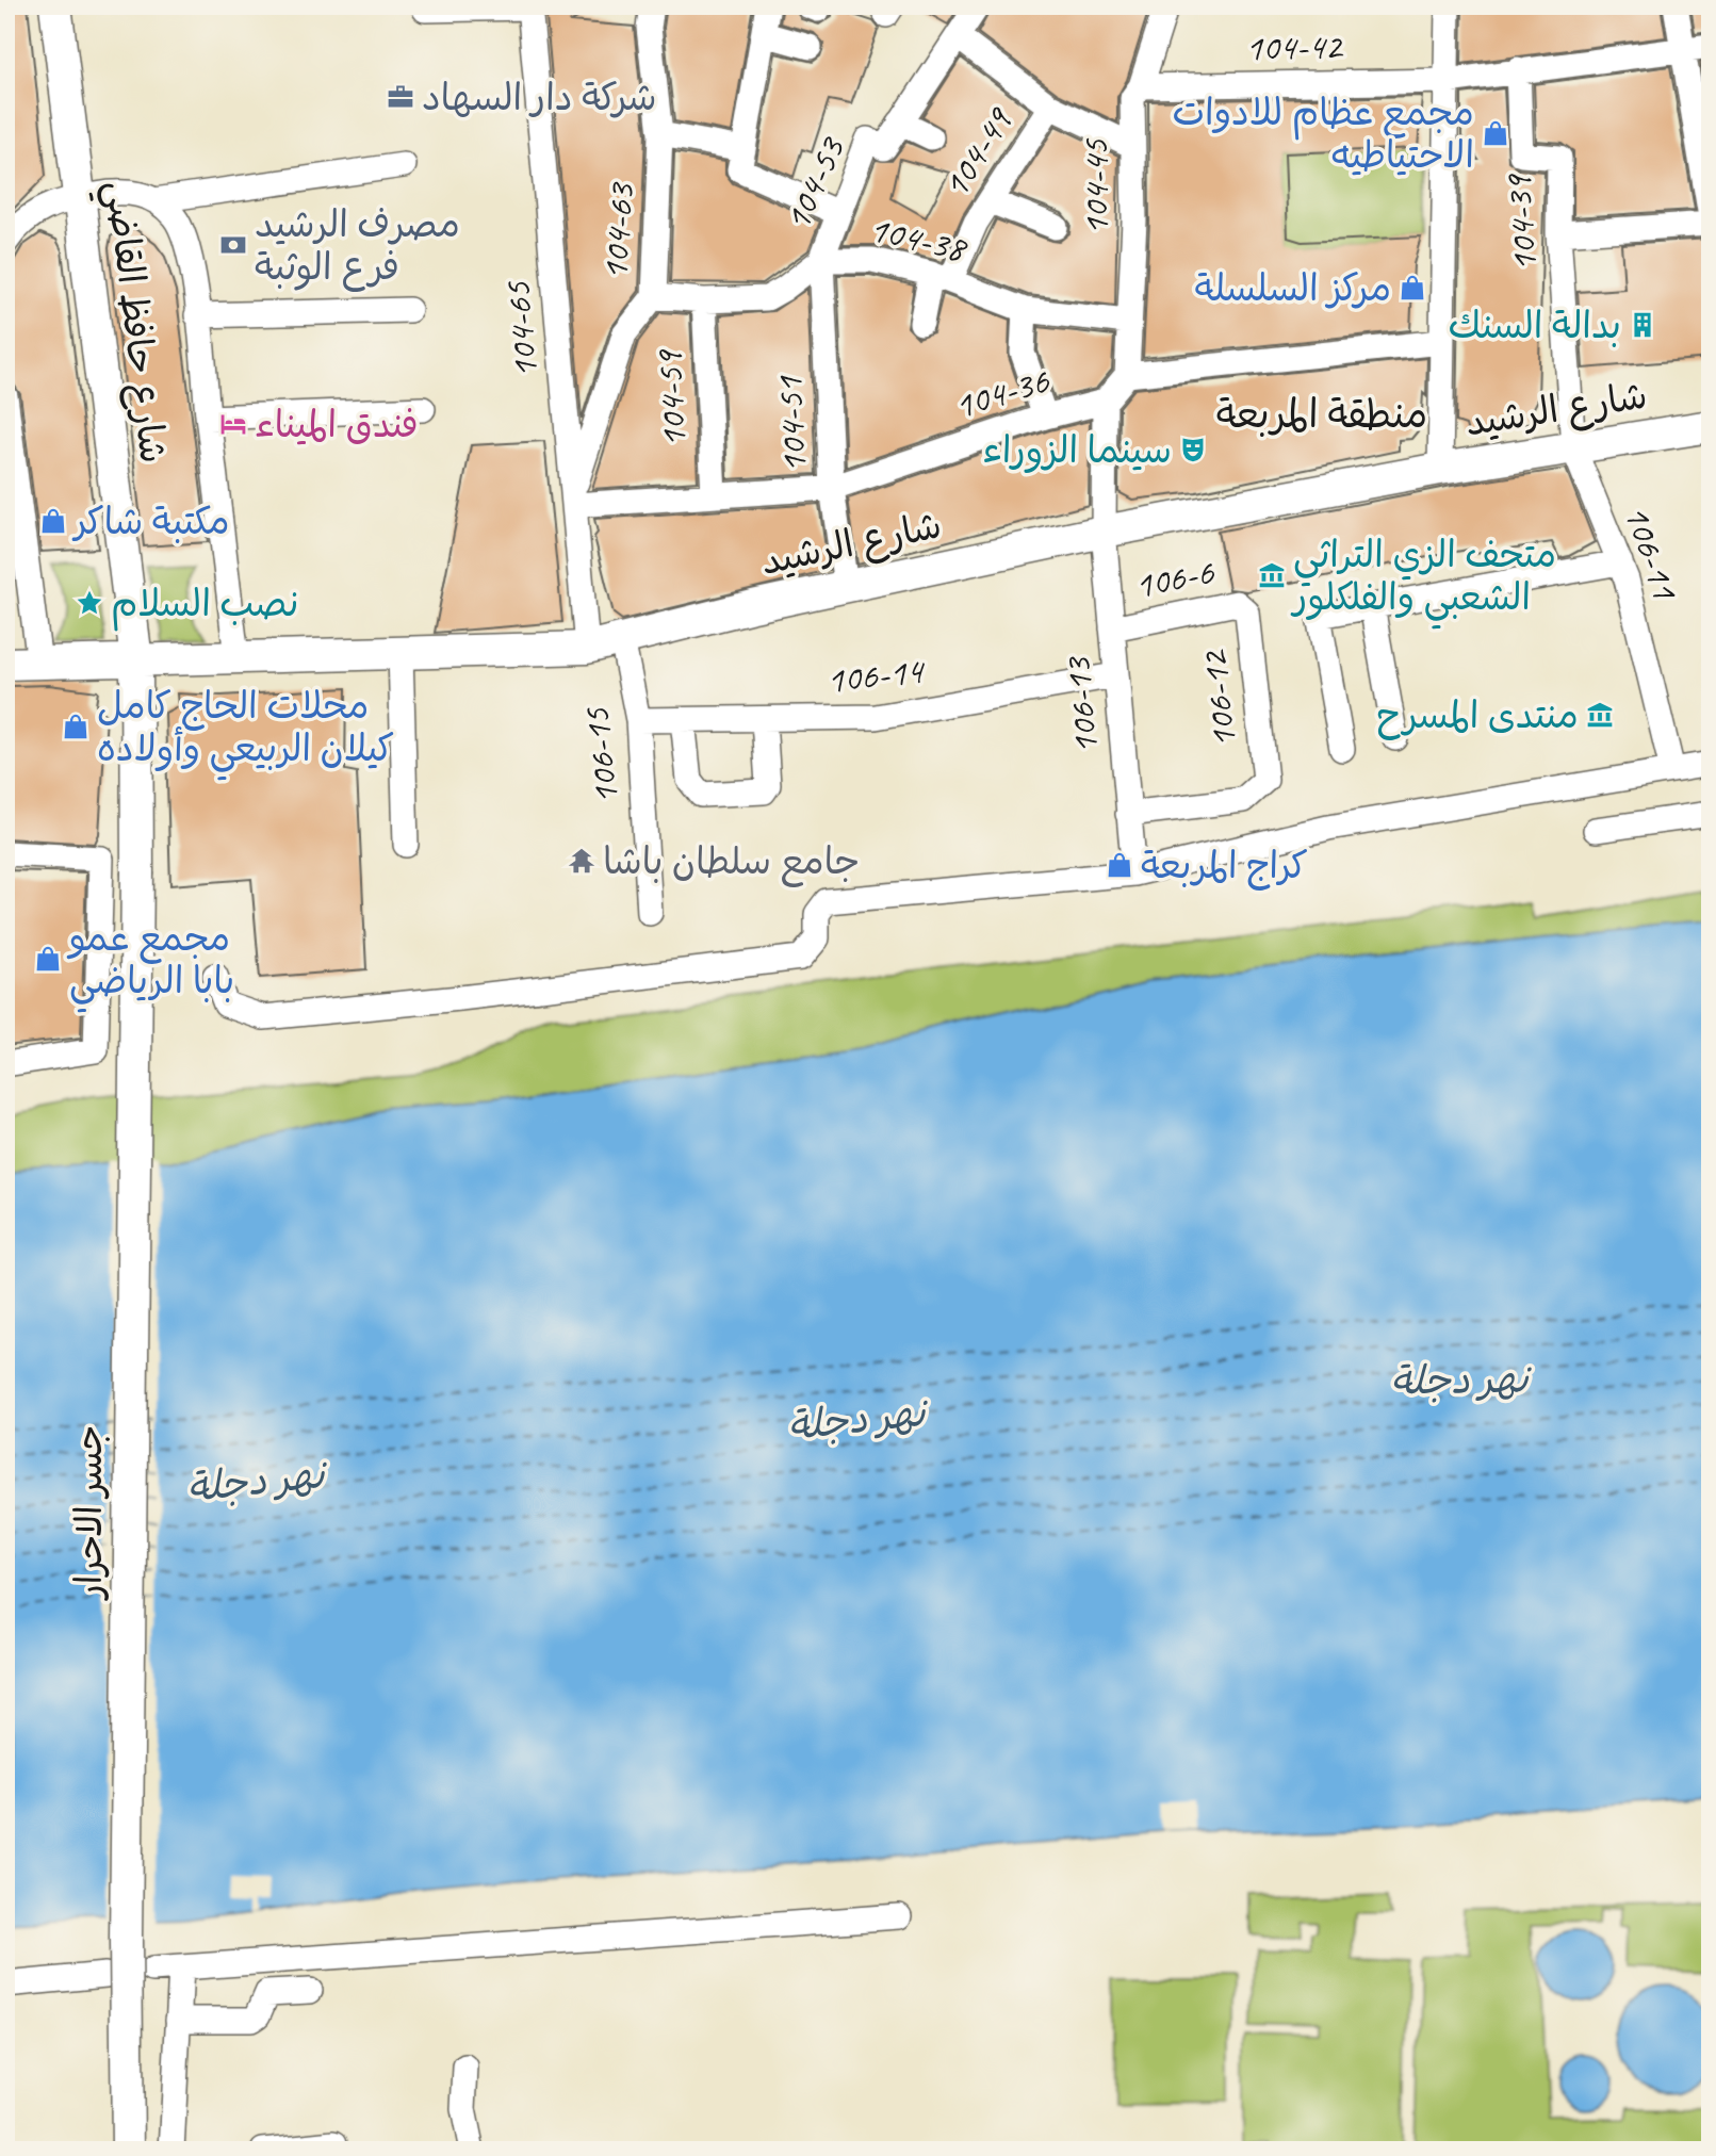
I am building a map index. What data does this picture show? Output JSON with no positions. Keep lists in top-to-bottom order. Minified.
{"streets":{"main road":["شارع حافظ القاضي","شارع الرشيد","جسر الاحرار"],"street":["104-42","104-49","104-53","104-45","104-39","104-63","104-38","104-65","104-36","104-59","104-51","106-11","106-6","106-14","106-12","106-13","106-15"]},"crossings":[["104-42","104-45"],["104-42","104-39"],["104-49","104-38"],["104-53","104-38"],["104-53","104-51"],["104-45","104-38"],["104-45","104-36"],["104-39","شارع الرشيد"],["104-39","106-11"],["104-63","104-38"],["104-63","104-65"],["104-63","104-36"],["104-38","104-59"],["104-38","104-51"],["شارع حافظ القاضي","شارع الرشيد"],["شارع حافظ القاضي","جسر الاحرار"],["104-65","104-36"],["104-65","شارع الرشيد"],["104-36","104-59"],["104-36","104-51"],["104-36","106-13"],["شارع الرشيد","104-51"],["شارع الرشيد","106-11"],["شارع الرشيد","106-13"],["شارع الرشيد","106-15"],["106-6","106-12"],["106-6","106-13"],["106-14","106-13"],["106-14","106-15"],["106-12","106-13"]],"districts":["منطقة المربعة"],"water":["نهر دجلة"],"places":{"office":["شركة دار السهاد"],"shop":["مجمع عظام للادوات الاحتياطيه","مركز السلسلة","مكتبة شاكر","محلات الحاج كامل كيلان الربيعي وأولاده","كراج المربعة","مجمع عمو بابا الرياضي"],"bank":["مصرف الرشيد فرع الوثبة"],"building":["بدالة السنك"],"hotel":["فندق الميناء"],"theatre":["سينما الزوراء"],"museum":["متحف الزي التراثي الشعبي والفلكلور","منتدى المسرح"],"place":["نصب السلام"],"temple":["جامع سلطان باشا"]}}
